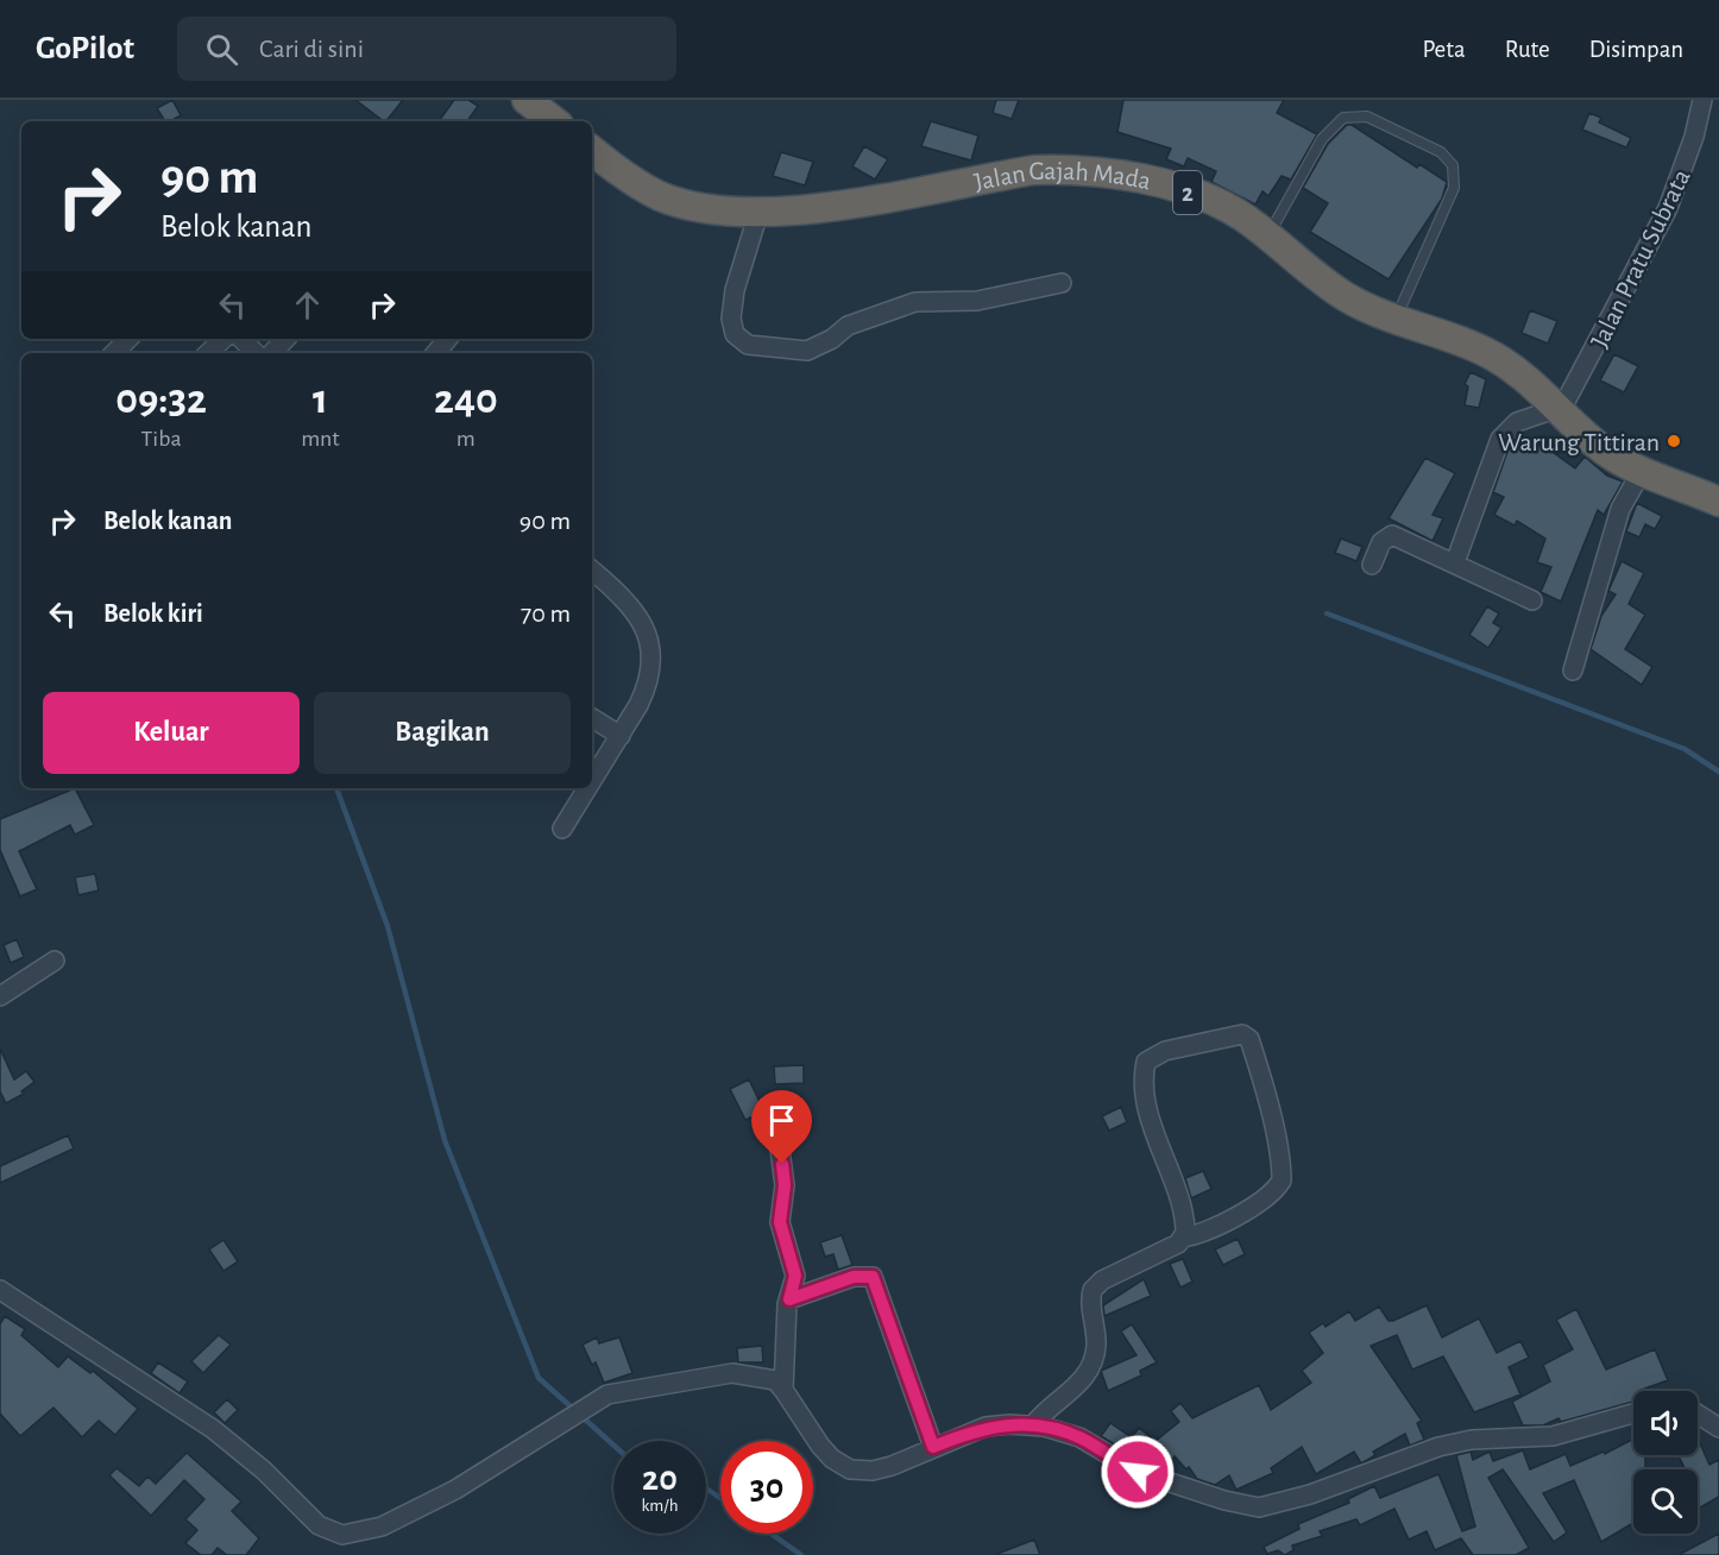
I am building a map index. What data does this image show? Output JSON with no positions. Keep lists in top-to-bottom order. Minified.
{"streets":{"highway":["Jalan Gajah Mada","2"],"street":["Jalan Pratu Subrata"]},"crossings":[["Jalan Gajah Mada","Jalan Pratu Subrata"]],"places":["Warung Tittiran"],"page":{"header":"GoPilot","search":"Cari di sini","nav":["Peta","Rute","Disimpan"],"turn":["90 m","Belok kanan"],"eta":["09:32","Tiba","1","mnt","240","m"],"list":[{"name":"Belok kanan","value":"90 m"},{"name":"Belok kiri","value":"70 m"}],"buttons":["Keluar","Bagikan"],"speed":"20 km/h","limit":"30"}}
